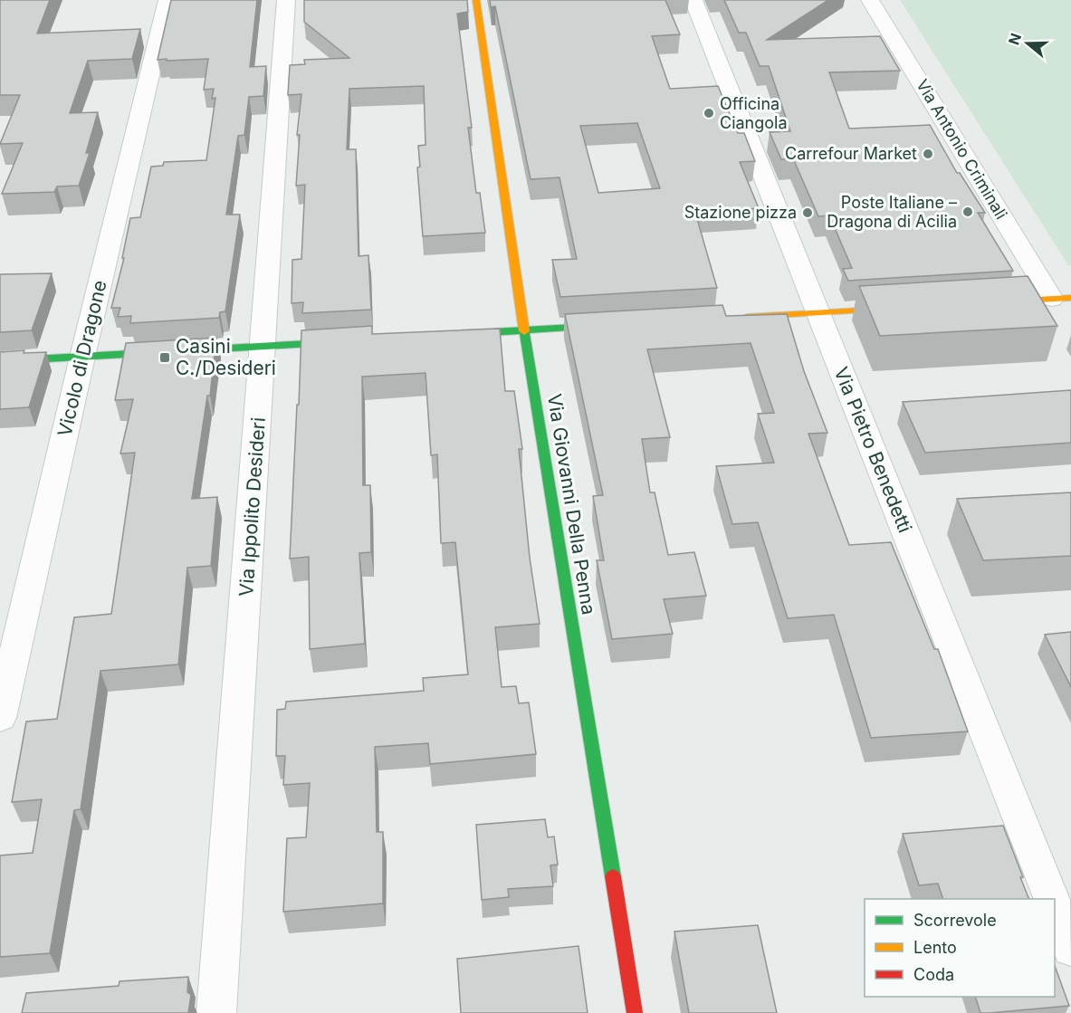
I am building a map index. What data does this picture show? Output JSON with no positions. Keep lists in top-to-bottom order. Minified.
{"streets":{"street":["Via Antonio Criminali","Vicolo di Dragone","Via Pietro Benedetti","Via Giovanni Della Penna","Via Ippolito Desideri"]},"places":{"other":["Officina Ciangola","Carrefour Market","Poste Italiane – Dragona di Acilia","Stazione pizza"],"transit":["Casini C./Desideri"]},"legend":["Scorrevole","Lento","Coda"],"north":"left"}
